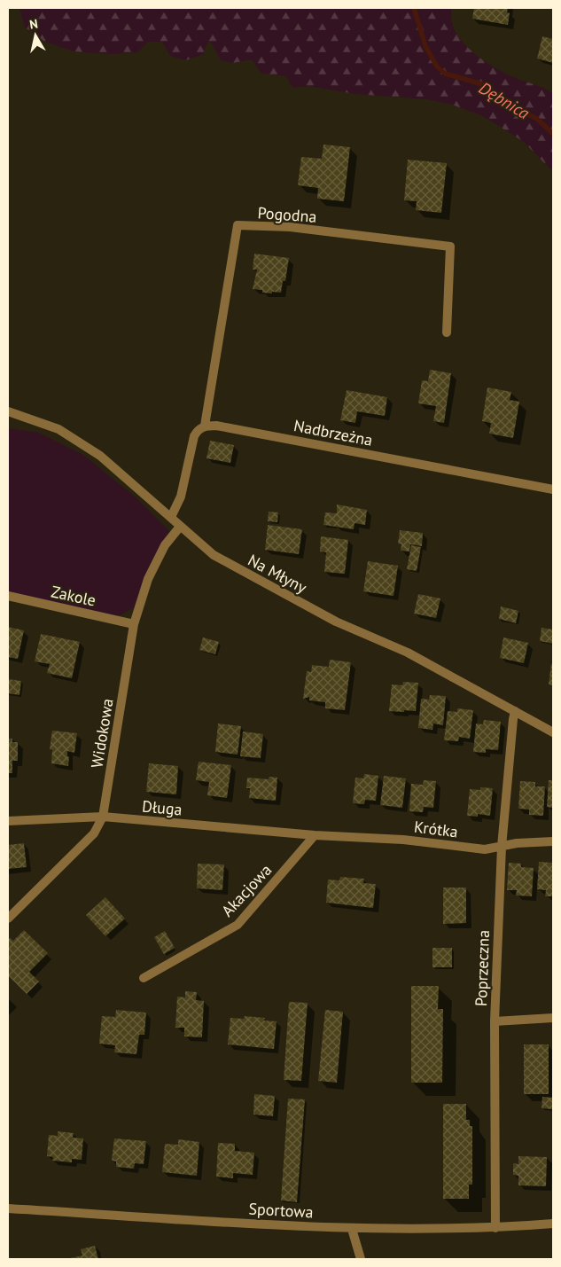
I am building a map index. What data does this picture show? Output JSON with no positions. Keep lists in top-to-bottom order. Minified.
{"streets":{"street":["Pogodna","Nadbrzeżna","Na Młyny","Zakole","Widokowa","Długa","Krótka","Akacjowa","Poprzeczna","Sportowa"]},"crossings":[["Pogodna","Nadbrzeżna"],["Na Młyny","Widokowa"],["Na Młyny","Poprzeczna"],["Zakole","Widokowa"],["Widokowa","Długa"],["Długa","Krótka"],["Długa","Akacjowa"],["Krótka","Akacjowa"],["Krótka","Poprzeczna"],["Poprzeczna","Sportowa"]],"water":["Dębnica"],"north":"top"}
